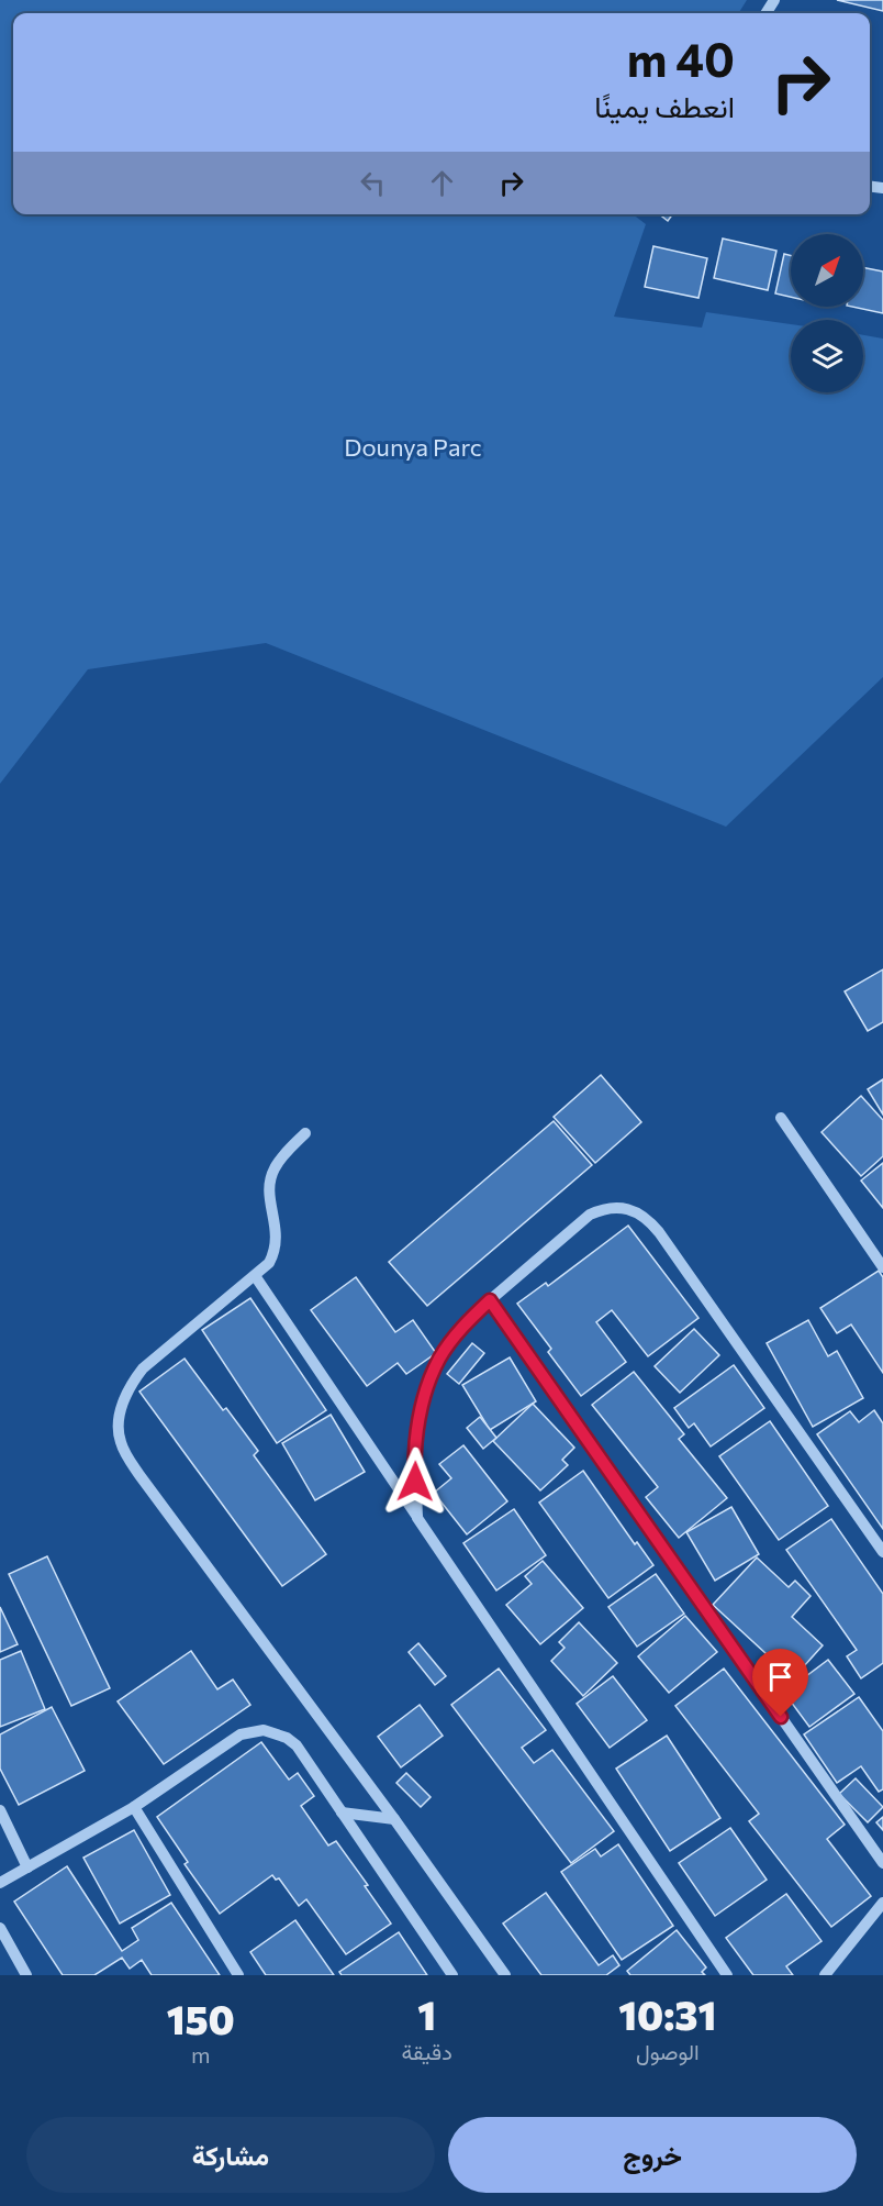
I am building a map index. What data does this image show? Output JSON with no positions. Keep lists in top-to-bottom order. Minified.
{"parks":["Dounya Parc"],"north":"top right","page":{"turn":["40 m","انعطف يمينًا"],"eta":["10:31","الوصول","1","دقيقة","150","m"],"buttons":["خروج","مشاركة"]}}
